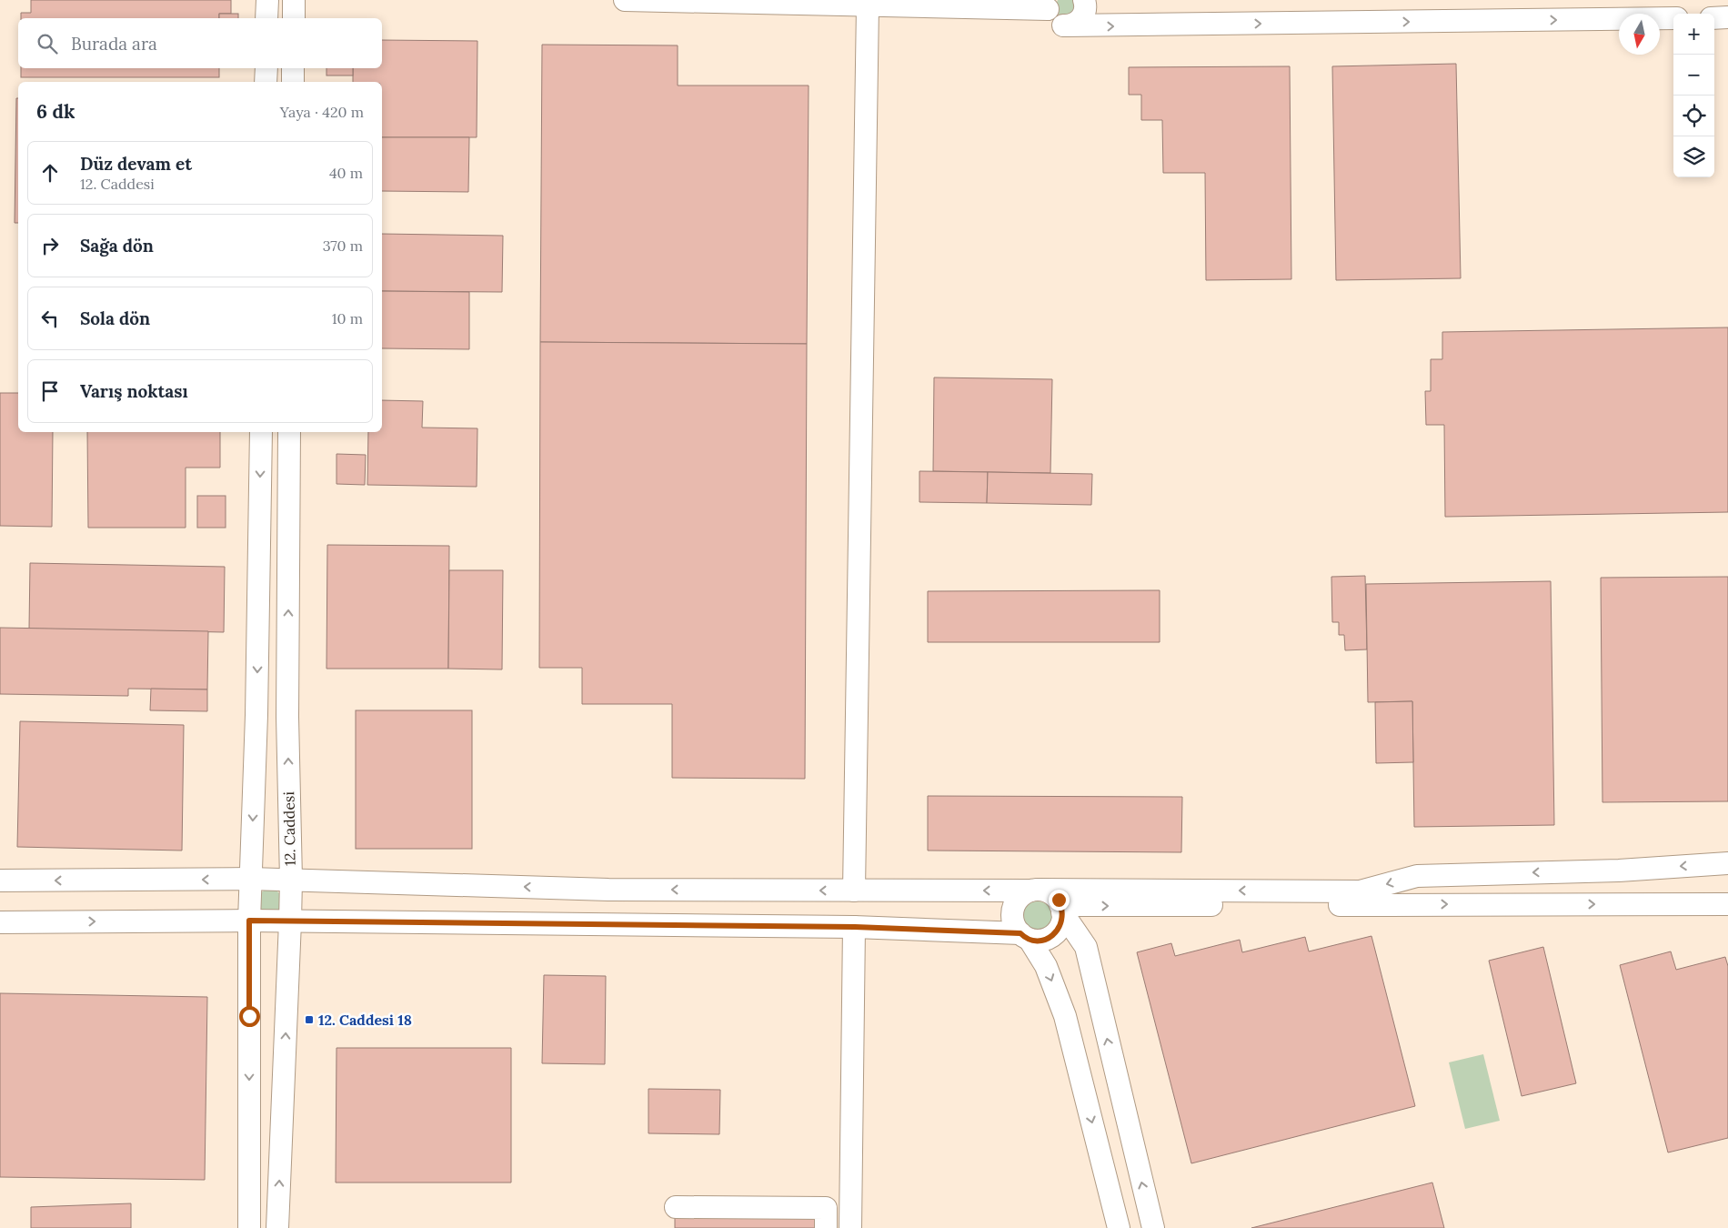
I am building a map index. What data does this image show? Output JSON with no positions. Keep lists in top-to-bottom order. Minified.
{"streets":{"street":["12. Caddesi"]},"places":{"transit":["12. Caddesi 18"]},"north":"bottom","page":{"map_buttons":["+","−"],"search":"Burada ara","heading":["6 dk","Yaya · 420 m"],"list":[["Düz devam et","12. Caddesi","40 m"],["Sağa dön","370 m"],["Sola dön","10 m"],"Varış noktası"]}}
